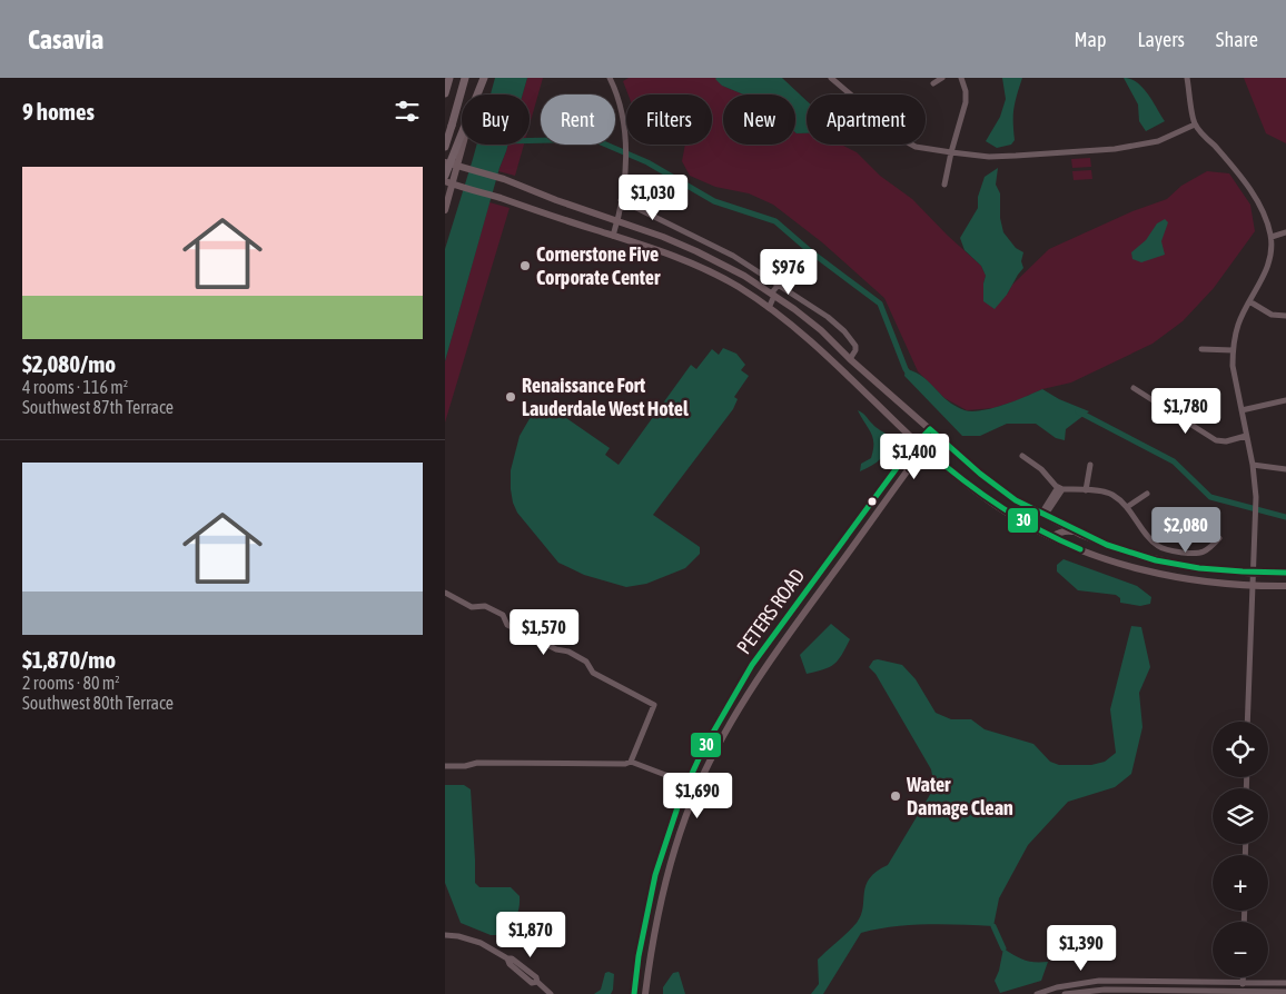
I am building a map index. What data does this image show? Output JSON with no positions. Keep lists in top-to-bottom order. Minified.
{"streets":{"main road":["PETERS ROAD"]},"places":["Cornerstone Five Corporate Center","Renaissance Fort Lauderdale West Hotel","Water Damage Clean"],"lines":["transit line 30"],"page":{"header":"Casavia","nav":["Map","Layers","Share"],"heading":"9 homes","chip":["Buy","Rent","Filters","New","Apartment"],"list":[{"name":"$2,080/mo","note":"4 rooms · 116 m² · Southwest 87th Terrace"},{"name":"$1,870/mo","note":"2 rooms · 80 m² · Southwest 80th Terrace"}],"price":["$1,030","$976","$1,780","$1,400","$2,080","$1,570","$1,690","$1,870","$1,390"],"map_buttons":["+","−"]}}
